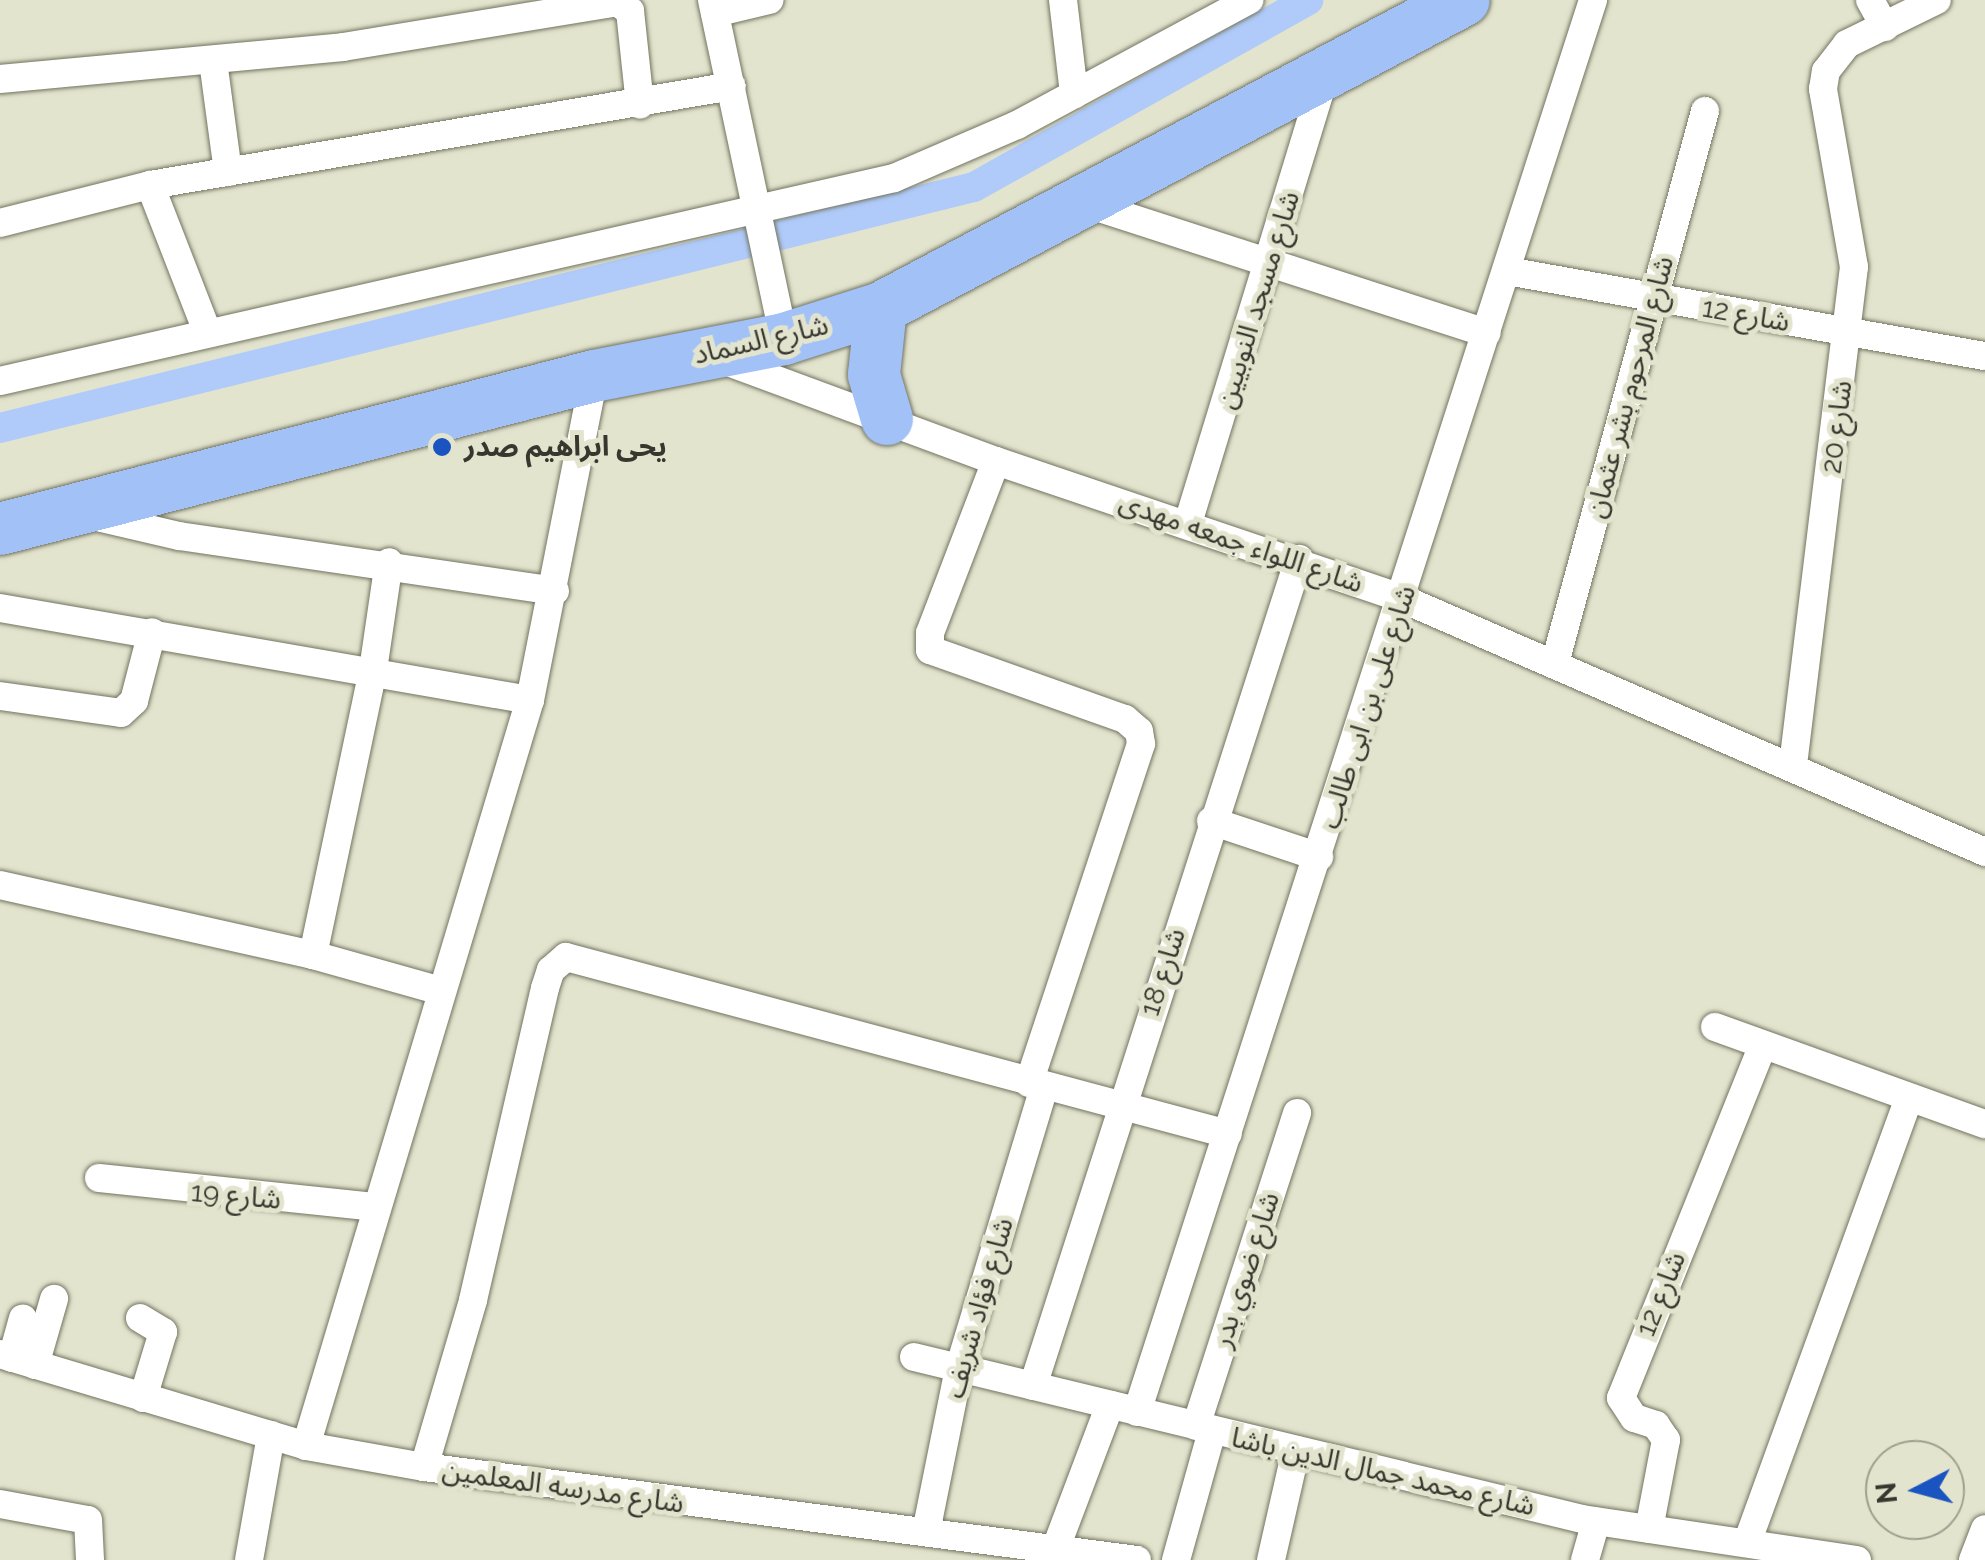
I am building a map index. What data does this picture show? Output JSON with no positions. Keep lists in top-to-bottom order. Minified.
{"streets":{"highway":["شارع السماد"],"street":["شارع مسجد النوبيين","شارع 12","شارع المرحوم بشر عثمان","شارع 20","شارع اللواء جمعه مهدى","شارع على بن ابى طالب","شارع 18","شارع 19","شارع ضوي بدر","شارع فؤاد شريف","شارع محمد جمال الدين باشا","شارع مدرسه المعلمين"]},"crossings":[["شارع مسجد النوبيين","شارع السماد"],["شارع مسجد النوبيين","شارع اللواء جمعه مهدى"],["شارع 12","شارع المرحوم بشر عثمان"],["شارع 12","شارع 20"],["شارع 12","شارع على بن ابى طالب"],["شارع 12","شارع محمد جمال الدين باشا"],["شارع السماد","شارع اللواء جمعه مهدى"],["شارع المرحوم بشر عثمان","شارع اللواء جمعه مهدى"],["شارع 20","شارع اللواء جمعه مهدى"],["شارع اللواء جمعه مهدى","شارع على بن ابى طالب"],["شارع اللواء جمعه مهدى","شارع 18"],["شارع اللواء جمعه مهدى","شارع فؤاد شريف"],["شارع على بن ابى طالب","شارع محمد جمال الدين باشا"],["شارع على بن ابى طالب","شارع مدرسه المعلمين"],["شارع 18","شارع محمد جمال الدين باشا"],["شارع ضوي بدر","شارع محمد جمال الدين باشا"],["شارع فؤاد شريف","شارع محمد جمال الدين باشا"],["شارع فؤاد شريف","شارع مدرسه المعلمين"]],"places":["يحى ابراهيم صدر"],"north":"left"}
